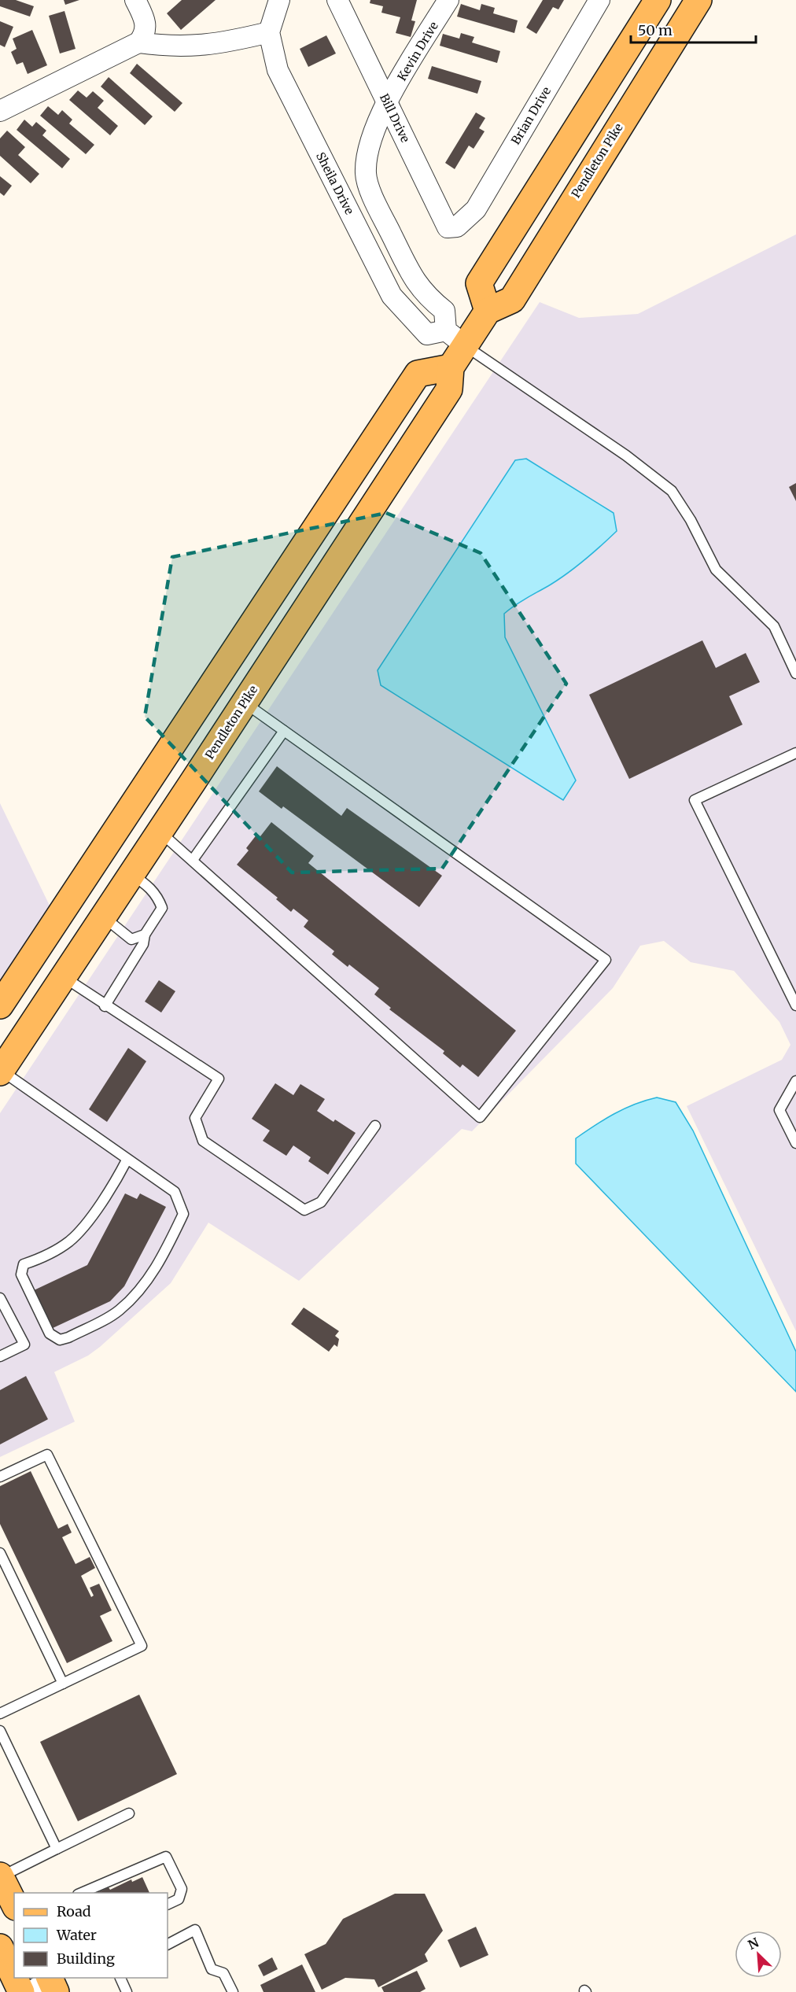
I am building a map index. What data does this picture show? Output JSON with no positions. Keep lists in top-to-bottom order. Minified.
{"streets":{"main road":["Pendleton Pike"],"street":["Kevin Drive","Brian Drive","Bill Drive","Sheila Drive"]},"crossings":[["Kevin Drive","Bill Drive"],["Brian Drive","Bill Drive"],["Pendleton Pike","Sheila Drive"]],"legend":["Road","Water","Building"],"scale_bar":"50 m","north":"top left"}
